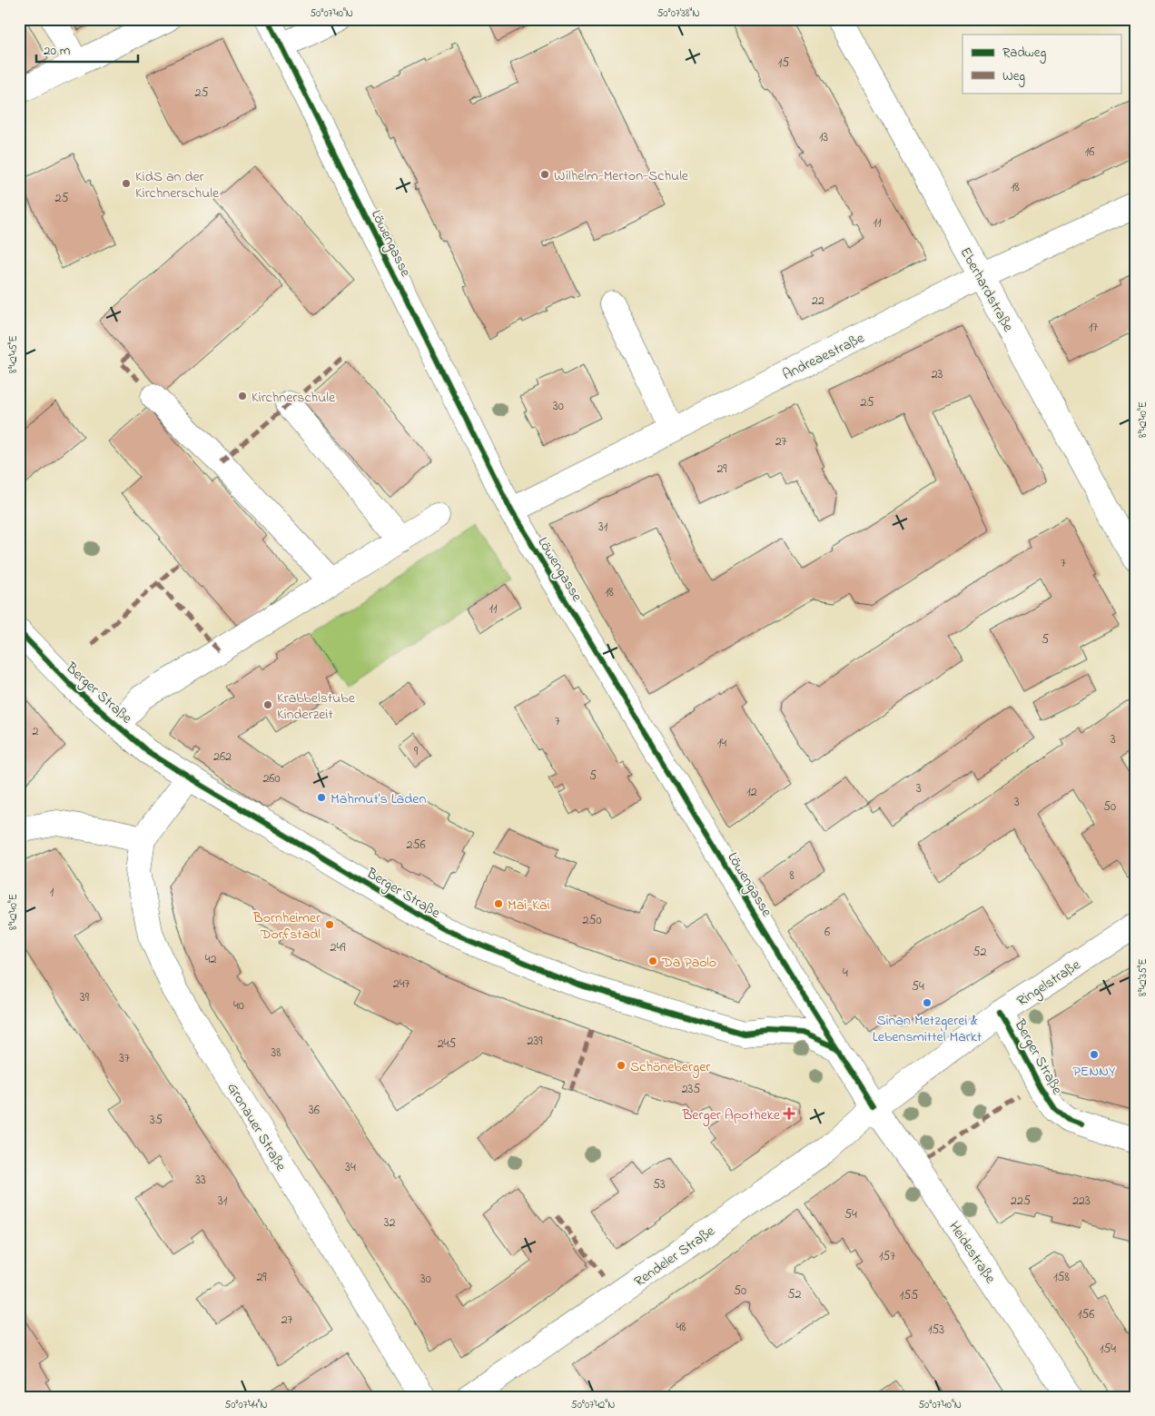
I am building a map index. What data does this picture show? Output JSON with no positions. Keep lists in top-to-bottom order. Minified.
{"streets":{"street":["Löwengasse","Eberhardstraße","Andreaestraße","Berger Straße","Ringelstraße","Gronauer Straße","Heidestraße","Rendeler Straße"]},"crossings":[["Löwengasse","Andreaestraße"],["Löwengasse","Berger Straße"],["Löwengasse","Ringelstraße"],["Löwengasse","Heidestraße"],["Löwengasse","Rendeler Straße"],["Eberhardstraße","Andreaestraße"],["Berger Straße","Ringelstraße"],["Ringelstraße","Heidestraße"],["Ringelstraße","Rendeler Straße"],["Heidestraße","Rendeler Straße"]],"places":{"other":["Wilhelm-Merton-Schule","KidS an der Kirchnerschule","Kirchnerschule","Krabbelstube Kinderzeit","Mahmut's Laden","Mai-Kai","Bornheimer Dorfstadl","Da Paolo","Sinan Metzgerei & Lebensmittel Markt","PENNY","Schöneberger"],"health":["Berger Apotheke"]},"house_numbers":["15","25","13","16","18","25","11","22","17","23","25","30","27","29","31","7","18","11","5","7","2","3","14","9","262","5","260","3","12","3","50","256","8","1","250","6","249","52","42","4","247","54","39","40","239","245","38","37","235","36","35","34","33","53","31","225","223","54","32","157","29","158","30","50","52","155","156","27","48","153","154"],"legend":["Radweg","Weg"],"scale_bar":"20 m","coordinates":["50°07'40\"N","50°07'38\"N","8°42'45\"E","8°42'40\"E","8°42'35\"E","50°07'44\"N","50°07'42\"N"]}
